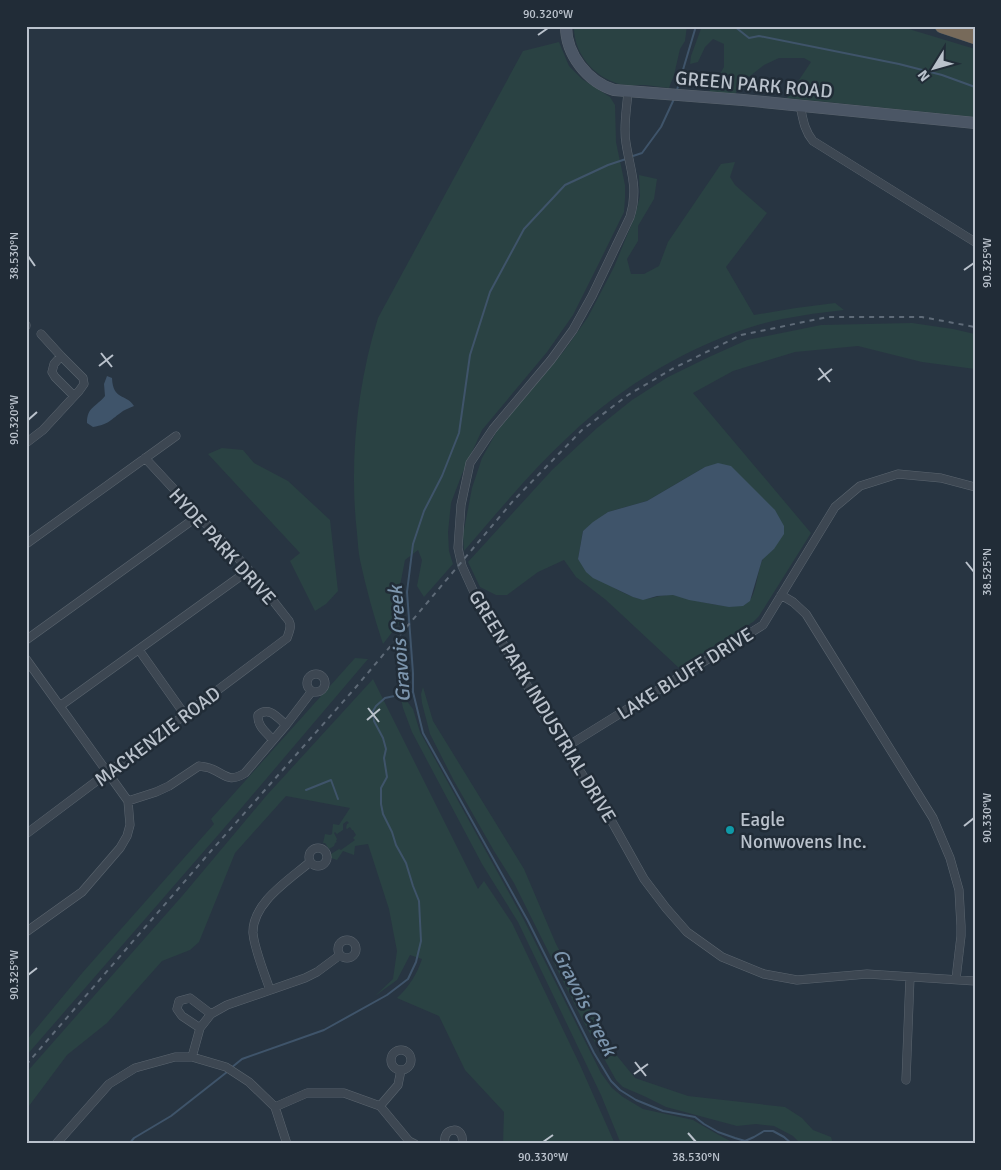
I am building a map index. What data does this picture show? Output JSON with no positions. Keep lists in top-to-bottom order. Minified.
{"streets":{"street":["GREEN PARK ROAD","HYDE PARK DRIVE","LAKE BLUFF DRIVE","GREEN PARK INDUSTRIAL DRIVE","MACKENZIE ROAD"]},"crossings":[["GREEN PARK ROAD","GREEN PARK INDUSTRIAL DRIVE"],["HYDE PARK DRIVE","MACKENZIE ROAD"],["LAKE BLUFF DRIVE","GREEN PARK INDUSTRIAL DRIVE"]],"water":["Gravois Creek"],"places":["Eagle Nonwovens Inc."],"north":"bottom left","coordinates":["90.320°W","38.530°N","90.325°W","38.525°N","90.330°W"]}
